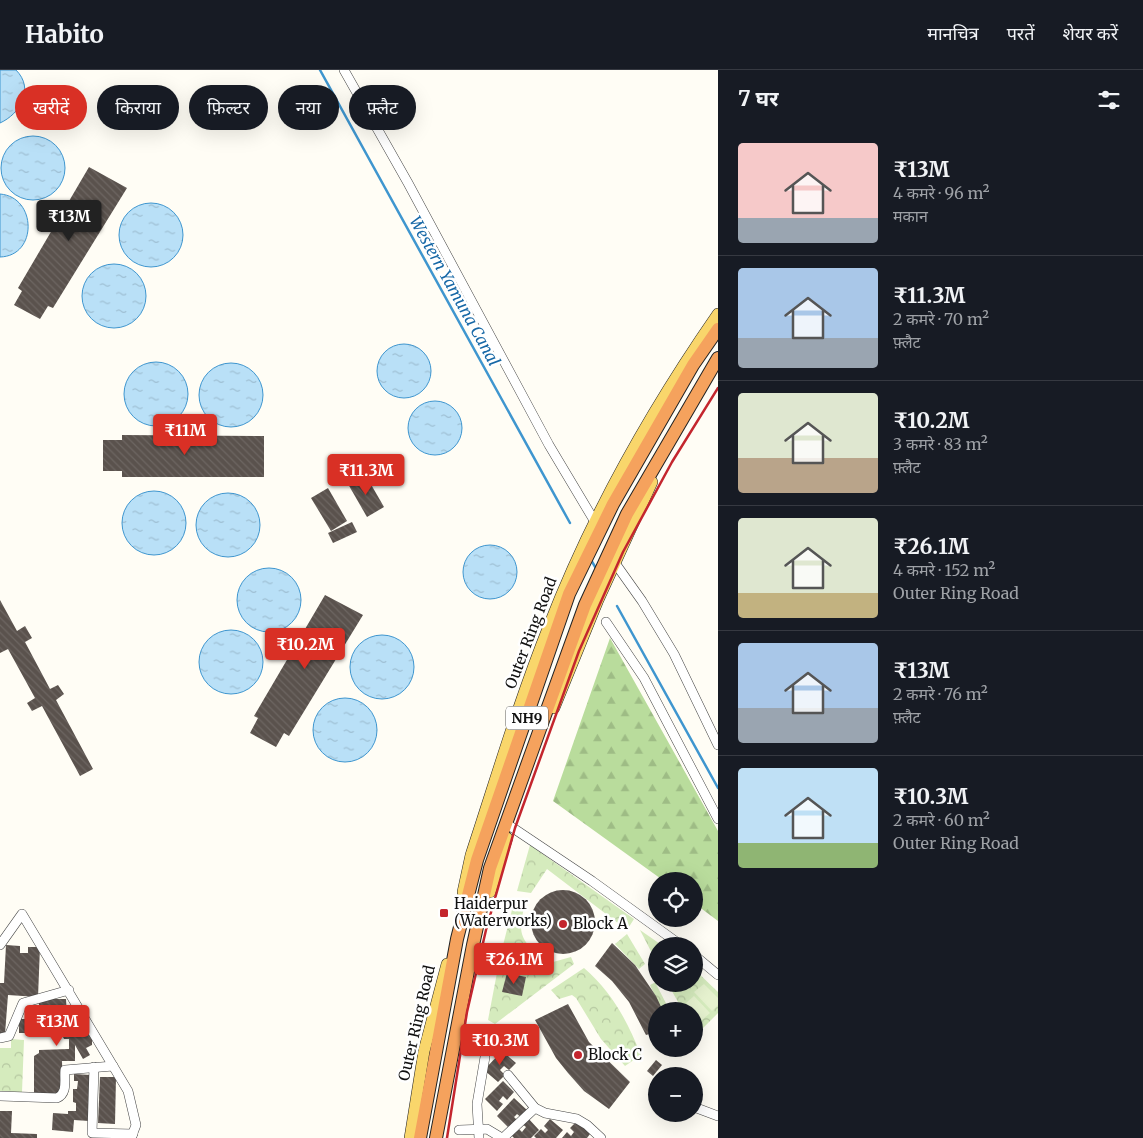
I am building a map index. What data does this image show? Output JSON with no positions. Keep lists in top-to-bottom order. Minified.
{"streets":{"highway":["Outer Ring Road","NH9"]},"water":["Western Yamuna Canal"],"places":{"transit":["Haiderpur (Waterworks)"],"other":["Block A","Block C"]},"page":{"header":"Habito","nav":["मानचित्र","परतें","शेयर करें"],"heading":"7 घर","chip":["खरीदें","किराया","फ़िल्टर","नया","फ़्लैट"],"list":[{"name":"₹13M","note":"4 कमरे · 96 m² · मकान"},{"name":"₹11.3M","note":"2 कमरे · 70 m² · फ़्लैट"},{"name":"₹10.2M","note":"3 कमरे · 83 m² · फ़्लैट"},{"name":"₹26.1M","note":"4 कमरे · 152 m² · Outer Ring Road"},{"name":"₹13M","note":"2 कमरे · 76 m² · फ़्लैट"},{"name":"₹10.3M","note":"2 कमरे · 60 m² · Outer Ring Road"}],"price":["₹13M","₹11M","₹11.3M","₹10.2M","₹26.1M","₹13M","₹10.3M"],"map_buttons":["+","−"]}}
